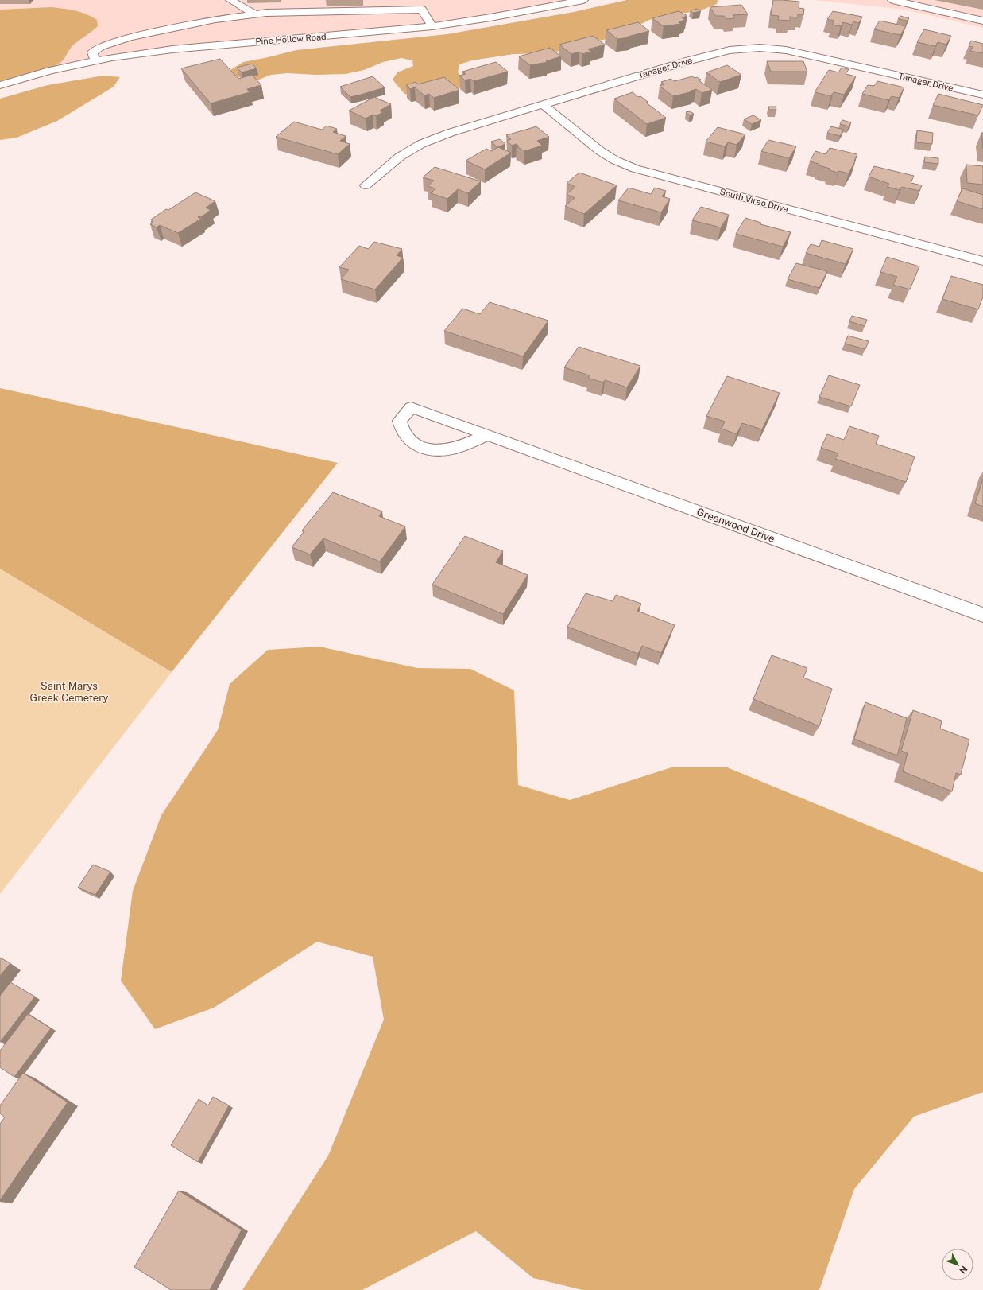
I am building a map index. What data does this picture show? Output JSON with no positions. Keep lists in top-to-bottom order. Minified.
{"streets":{"street":["Pine Hollow Road","Tanager Drive","South Vireo Drive","Greenwood Drive"]},"crossings":[["Tanager Drive","South Vireo Drive"]],"parks":["Saint Marys Greek Cemetery"],"north":"bottom right"}
